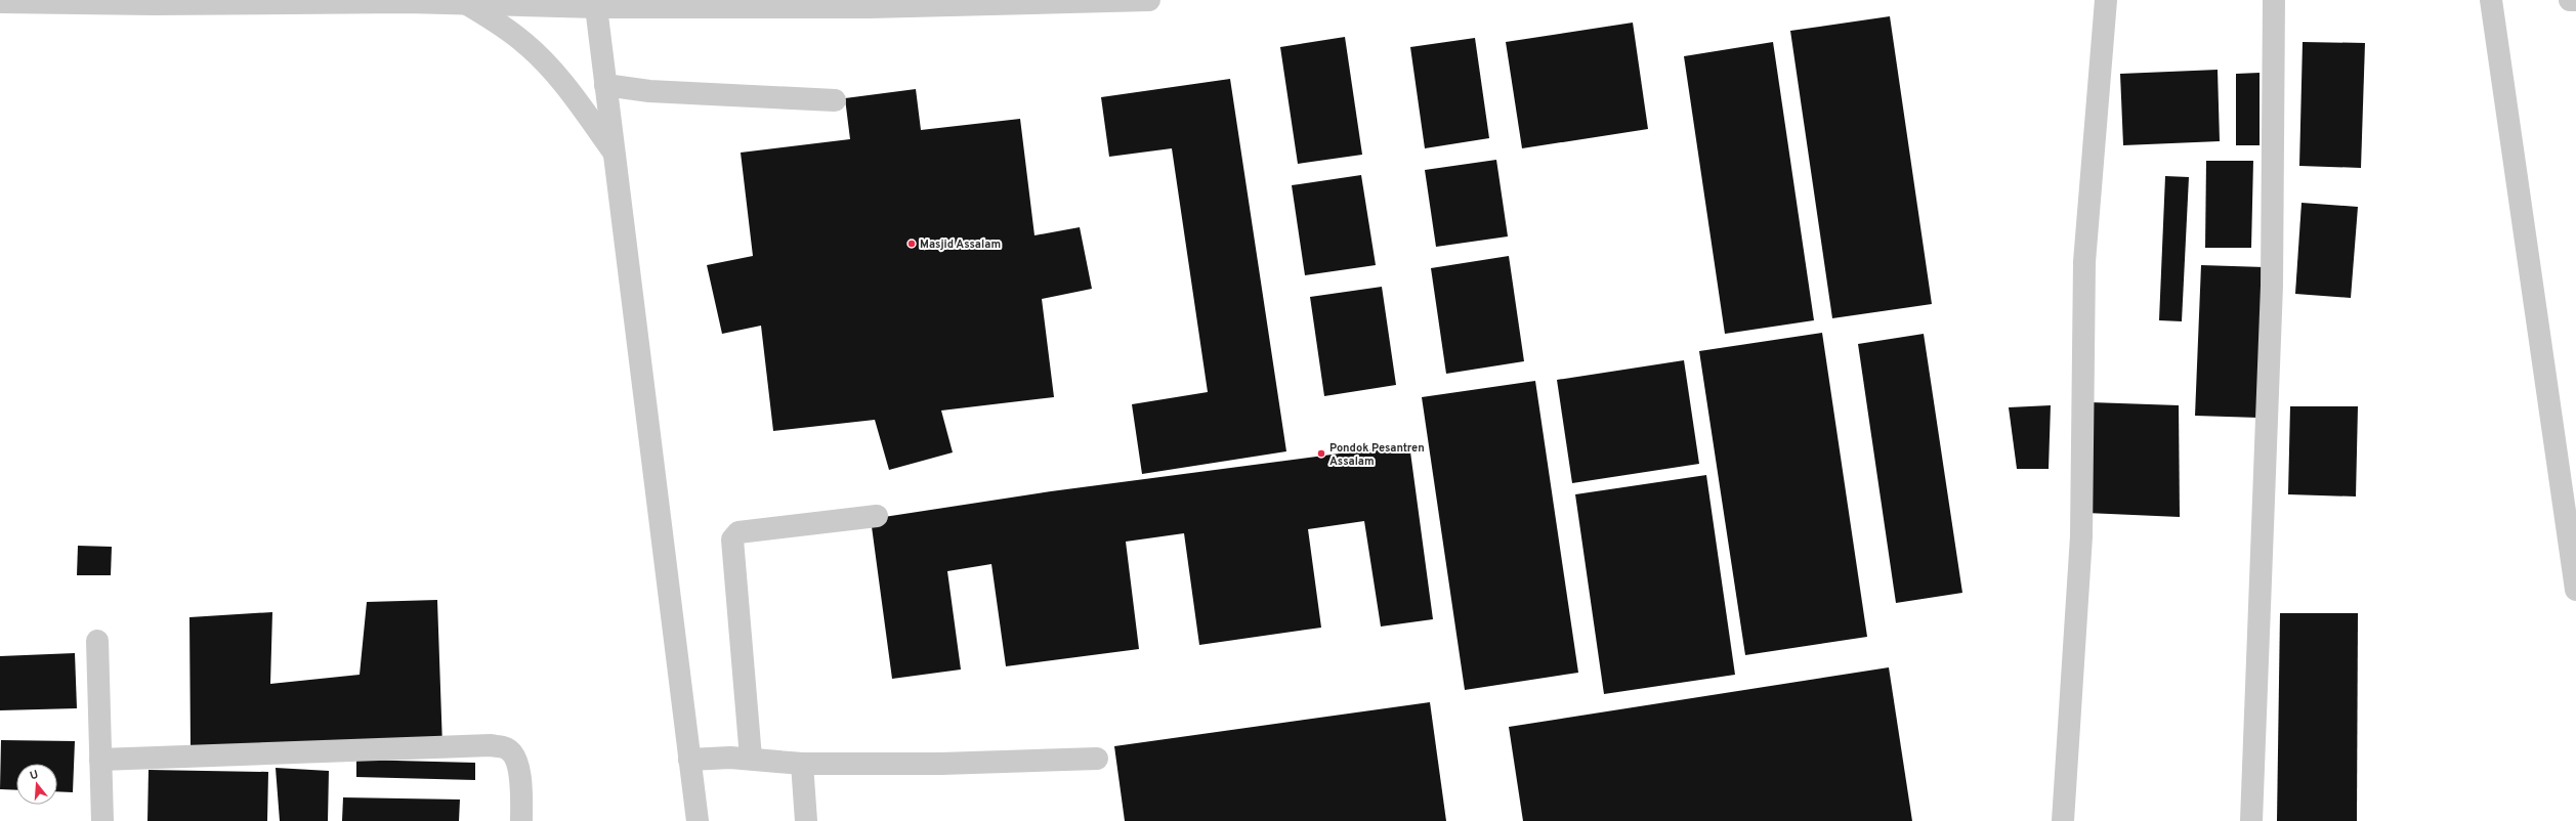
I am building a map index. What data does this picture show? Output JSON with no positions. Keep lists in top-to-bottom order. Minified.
{"places":["Masjid Assalam","Pondok Pesantren Assalam"],"north":"top"}
